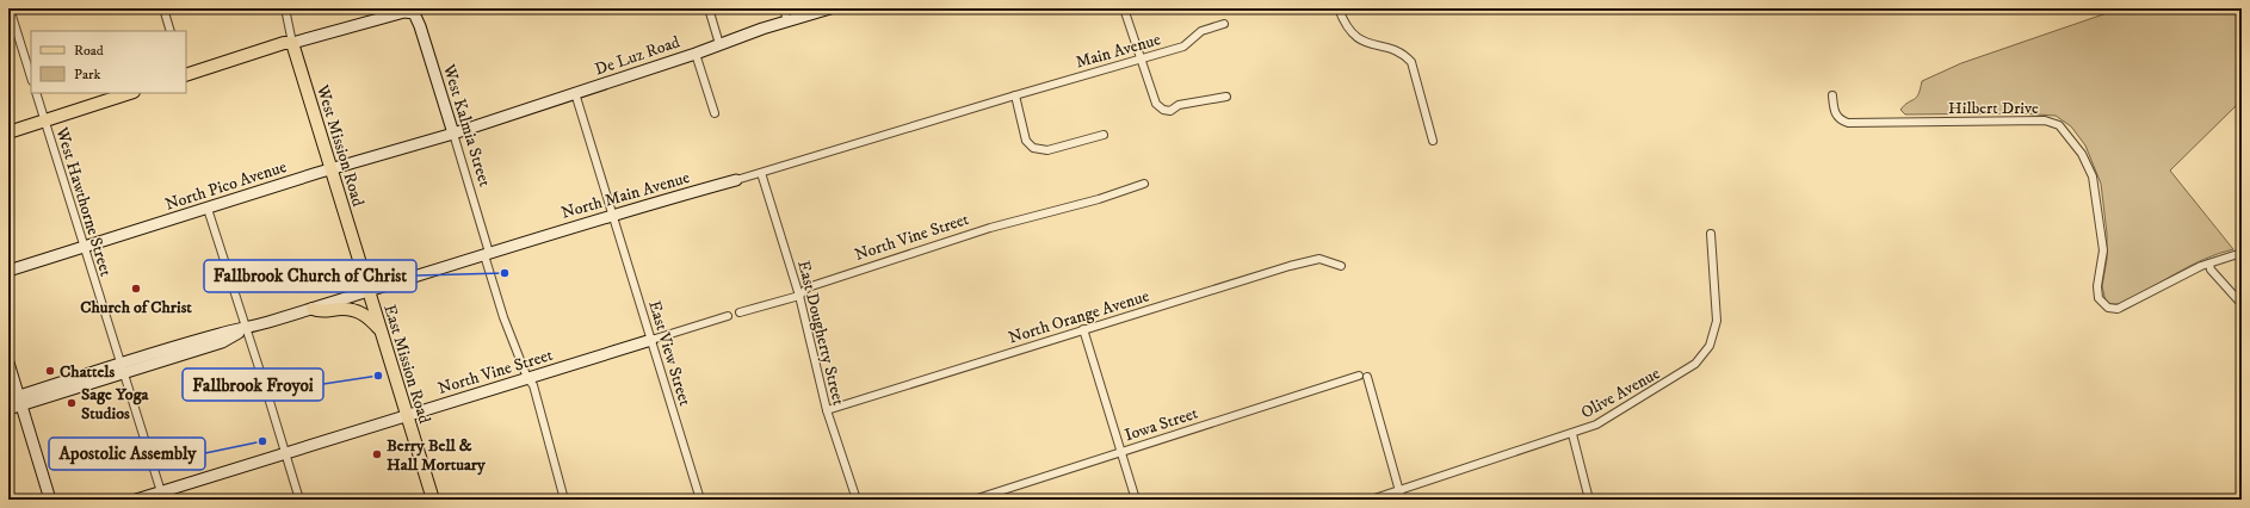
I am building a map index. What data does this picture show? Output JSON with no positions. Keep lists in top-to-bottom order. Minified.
{"streets":{"main road":["West Mission Road","East Mission Road"],"street":["Main Avenue","De Luz Road","Hilbert Drive","West Kalmia Street","North Pico Avenue","North Main Avenue","West Hawthorne Street","North Vine Street","North Orange Avenue","East Dougherty Street","East View Street","Olive Avenue","Iowa Street"]},"crossings":[["Main Avenue","North Main Avenue"],["De Luz Road","West Kalmia Street"],["De Luz Road","North Pico Avenue"],["De Luz Road","East View Street"],["West Kalmia Street","North Pico Avenue"],["West Kalmia Street","North Main Avenue"],["West Kalmia Street","North Vine Street"],["West Mission Road","North Pico Avenue"],["West Mission Road","North Main Avenue"],["West Mission Road","East Mission Road"],["North Pico Avenue","West Hawthorne Street"],["North Main Avenue","West Hawthorne Street"],["North Main Avenue","East Dougherty Street"],["North Main Avenue","East View Street"],["North Main Avenue","East Mission Road"],["West Hawthorne Street","North Vine Street"],["North Vine Street","East Dougherty Street"],["North Vine Street","East View Street"],["North Vine Street","East Mission Road"],["North Orange Avenue","East Dougherty Street"]],"places":["Fallbrook Church of Christ","Church of Christ","Chattels","Fallbrook Froyoi","Sage Yoga Studios","Apostolic Assembly","Berry Bell & Hall Mortuary"],"legend":["Road","Park"]}
